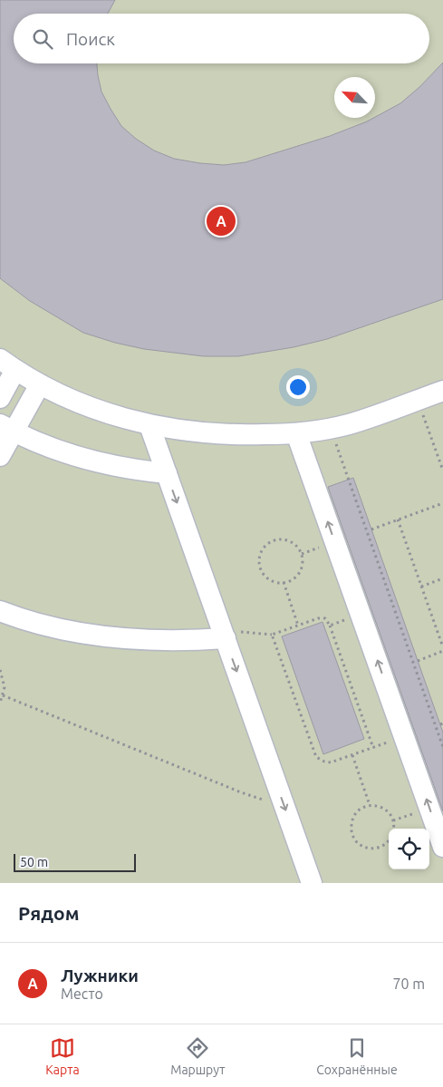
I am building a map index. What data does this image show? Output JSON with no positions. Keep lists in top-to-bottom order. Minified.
{"scale_bar":"50 m","north":"top left","page":{"search":"Поиск","pins":"A","scale":"50 m","heading":"Рядом","list":[{"mark":"A","name":"Лужники","note":"Место","value":"70 m"}],"nav":["Карта","Маршрут","Сохранённые"]}}
